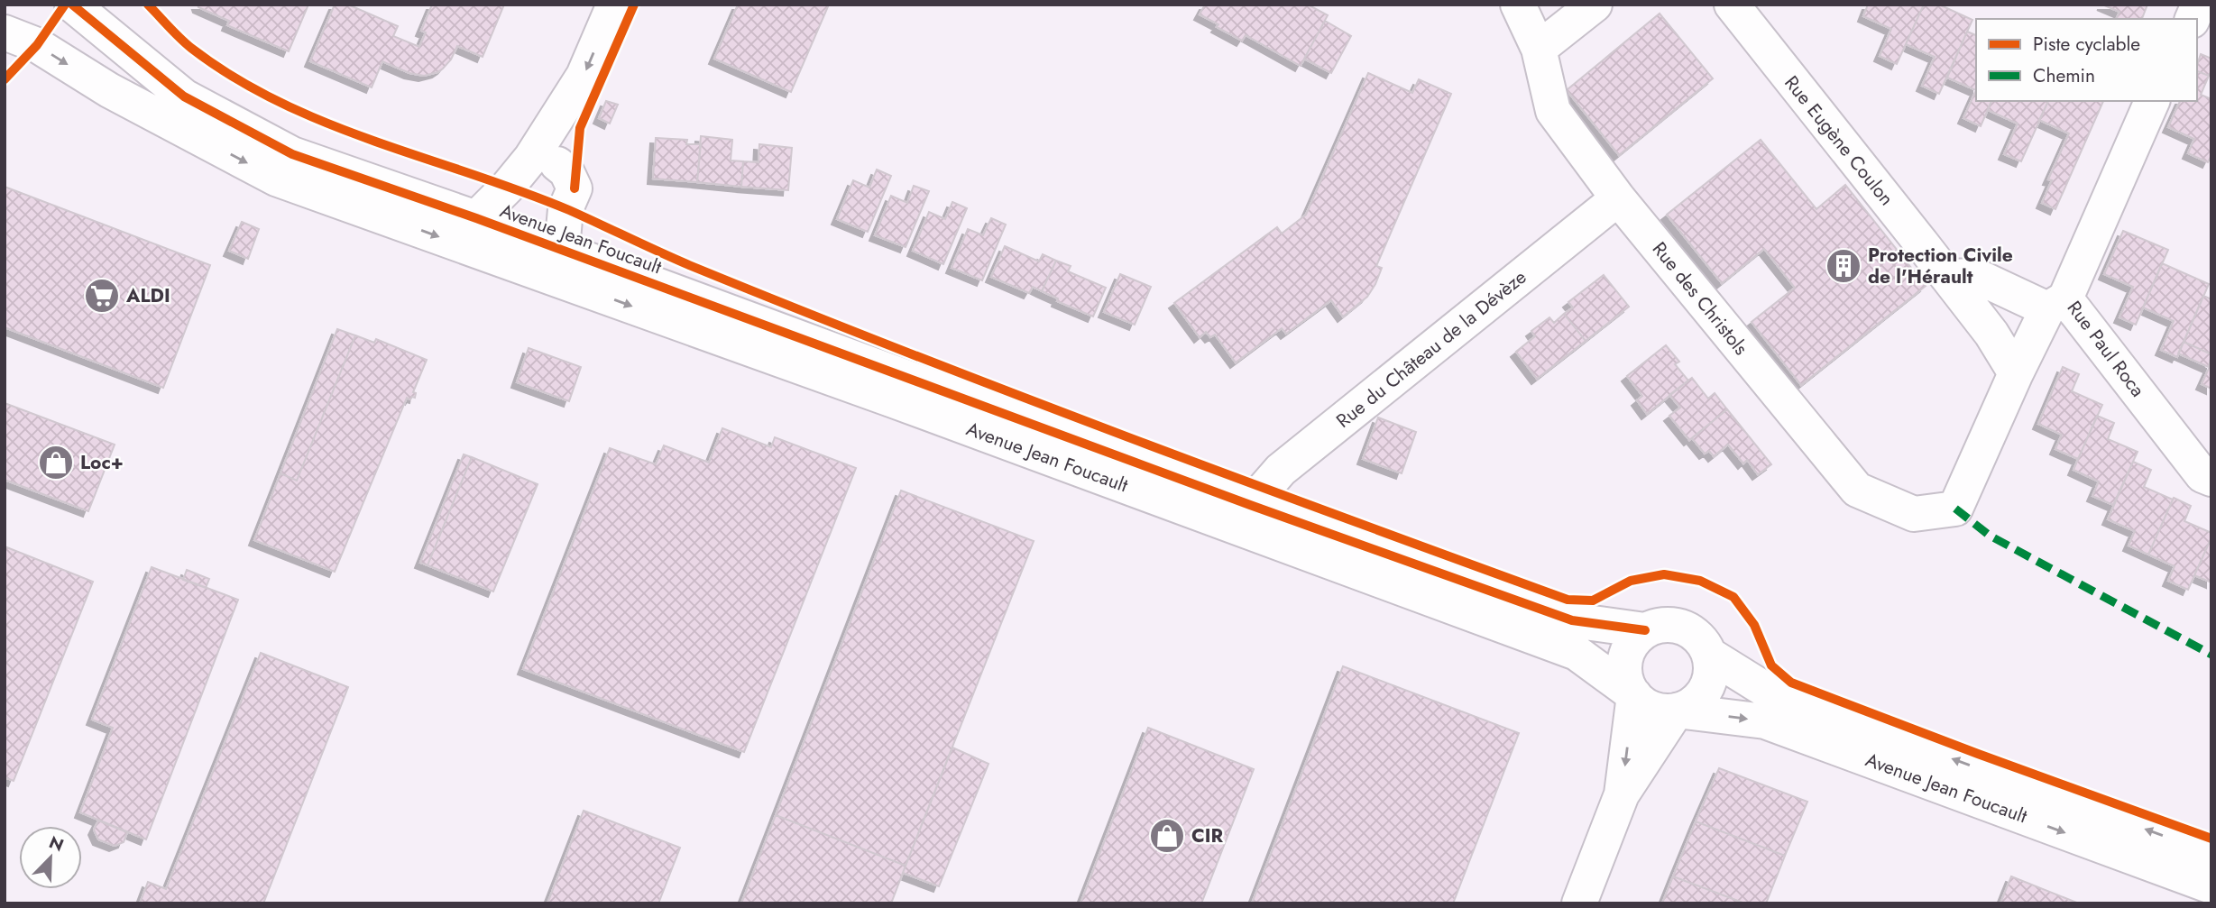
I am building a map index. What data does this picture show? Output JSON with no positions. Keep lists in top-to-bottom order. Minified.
{"streets":{"main road":["Rue Eugène Coulon","Avenue Jean Foucault","Rue des Christols","Rue du Château de la Dévèze","Rue Paul Roca"]},"crossings":[["Rue Eugène Coulon","Rue des Christols"],["Avenue Jean Foucault","Rue du Château de la Dévèze"],["Rue des Christols","Rue du Château de la Dévèze"]],"places":{"building":["Protection Civile de l'Hérault"],"supermarket":["ALDI"],"shop":["Loc+","CIR"]},"legend":["Piste cyclable","Chemin"],"north":"top right"}
